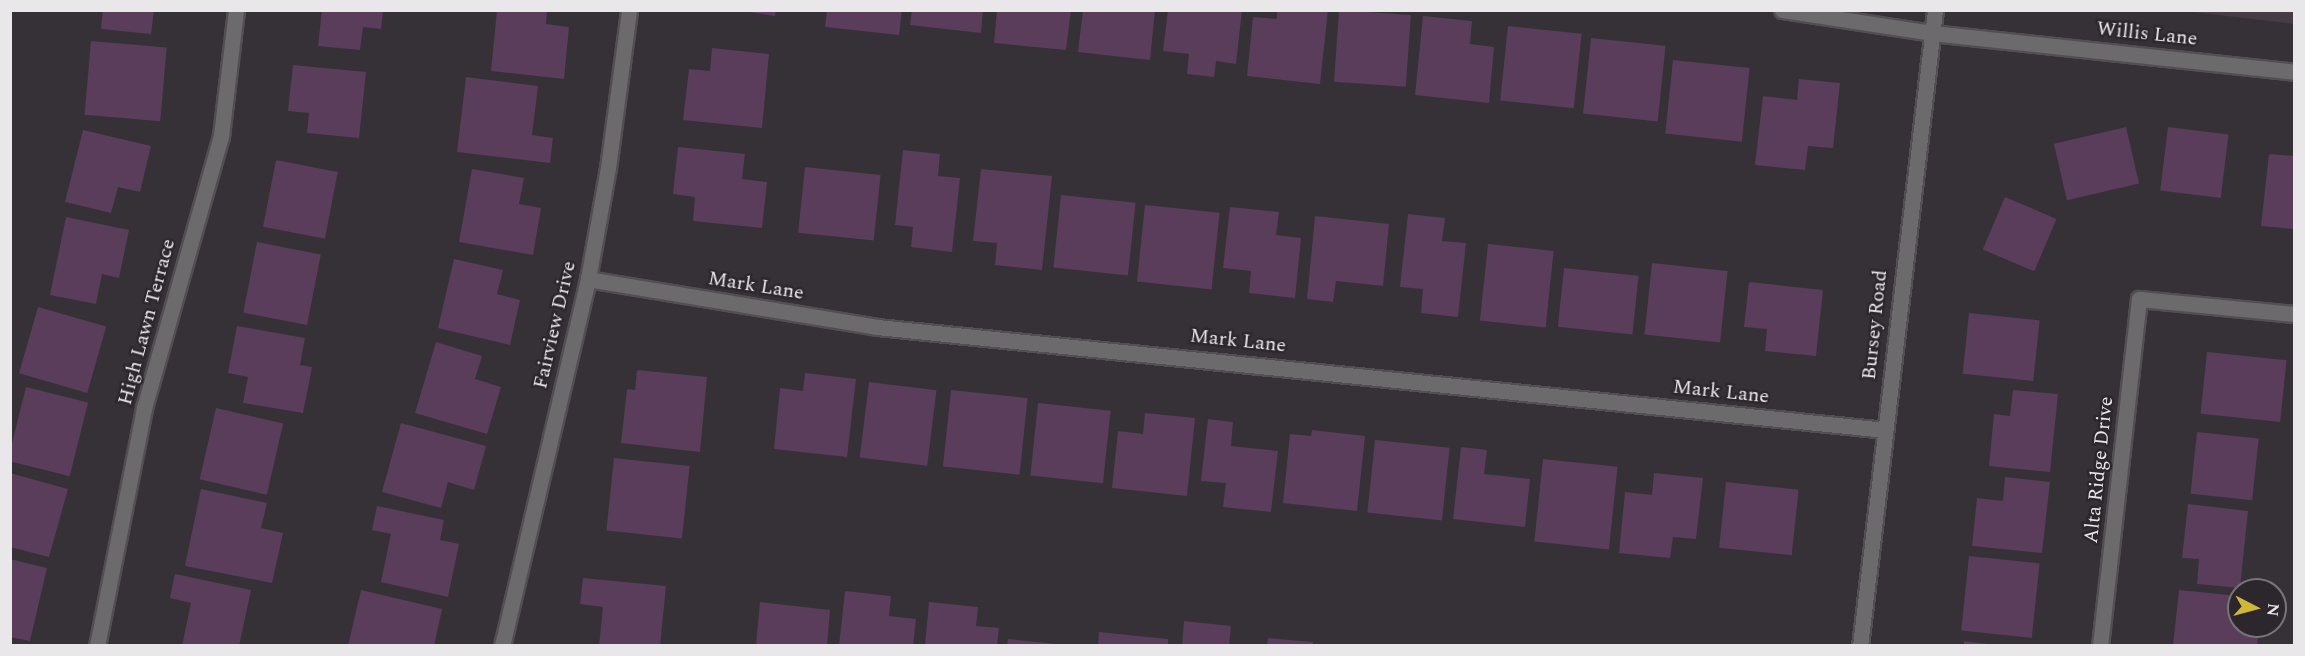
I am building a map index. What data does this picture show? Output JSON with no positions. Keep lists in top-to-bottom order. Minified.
{"streets":{"street":["Willis Lane","Mark Lane","High Lawn Terrace","Fairview Drive","Bursey Road","Alta Ridge Drive"]},"crossings":[["Willis Lane","Bursey Road"],["Mark Lane","Fairview Drive"],["Mark Lane","Bursey Road"]],"north":"right"}
